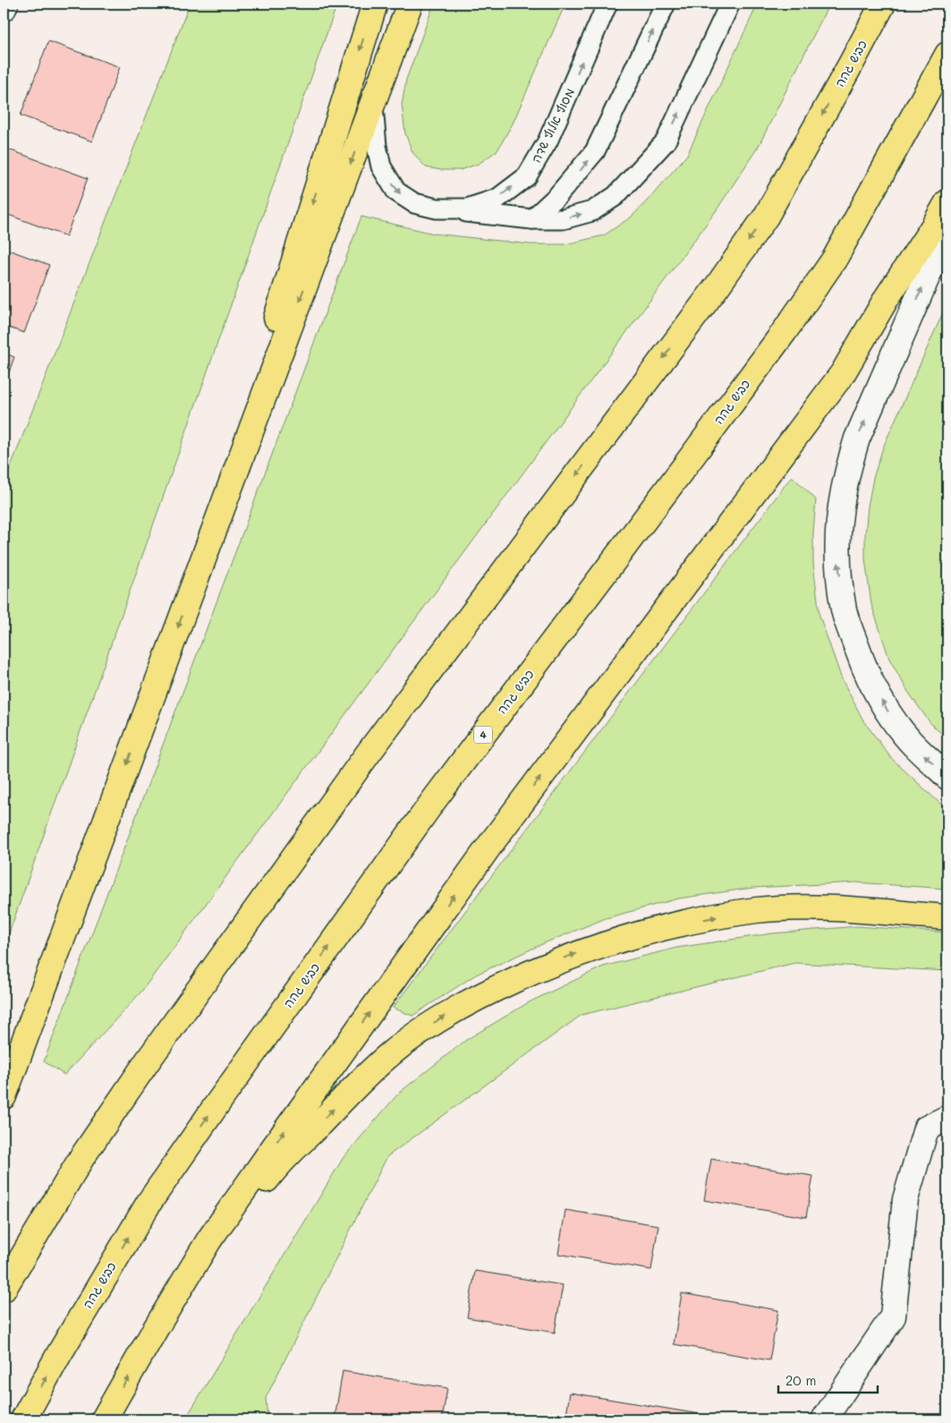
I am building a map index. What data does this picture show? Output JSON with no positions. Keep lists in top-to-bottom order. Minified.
{"streets":{"highway":["כביש גהה","4"],"lane":["מסוף אלוף שדה"]},"scale_bar":"20 m"}
